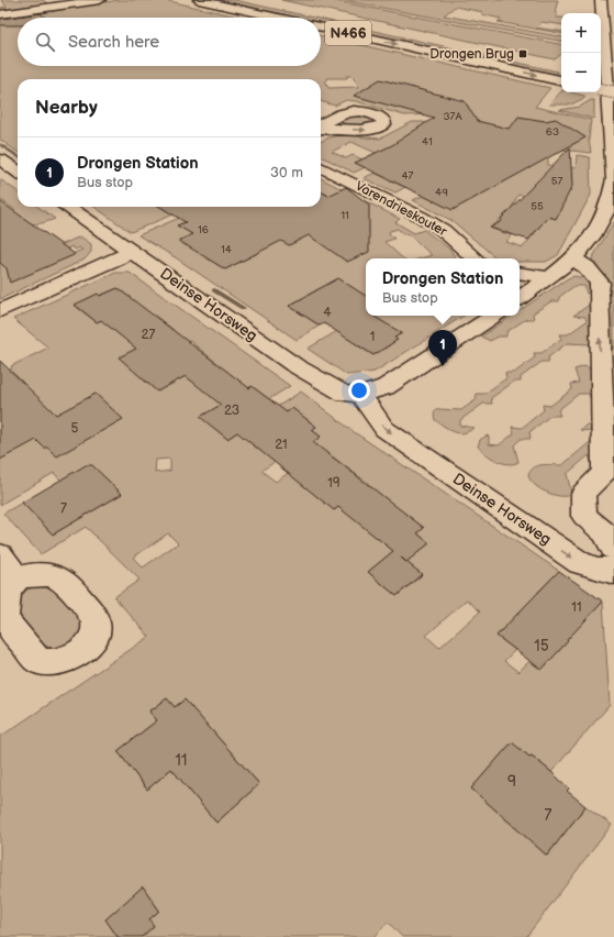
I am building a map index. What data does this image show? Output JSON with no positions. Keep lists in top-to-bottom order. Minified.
{"streets":{"main road":["N466","Varendrieskouter","Deinse Horsweg"]},"one_way":["Deinse Horsweg"],"places":{"transit":["Drongen Brug"]},"house_numbers":["37A","63","41","47","57","49","55","11","16","14","4","27","1","23","5","21","19","7","11","15","11","9","7"],"page":{"map_buttons":["+","−"],"search":"Search here","heading":"Nearby","list":[{"mark":"1","name":"Drongen Station","note":"Bus stop","value":"30 m"}],"popup":["Drongen Station","Bus stop"],"pins":"1"}}
